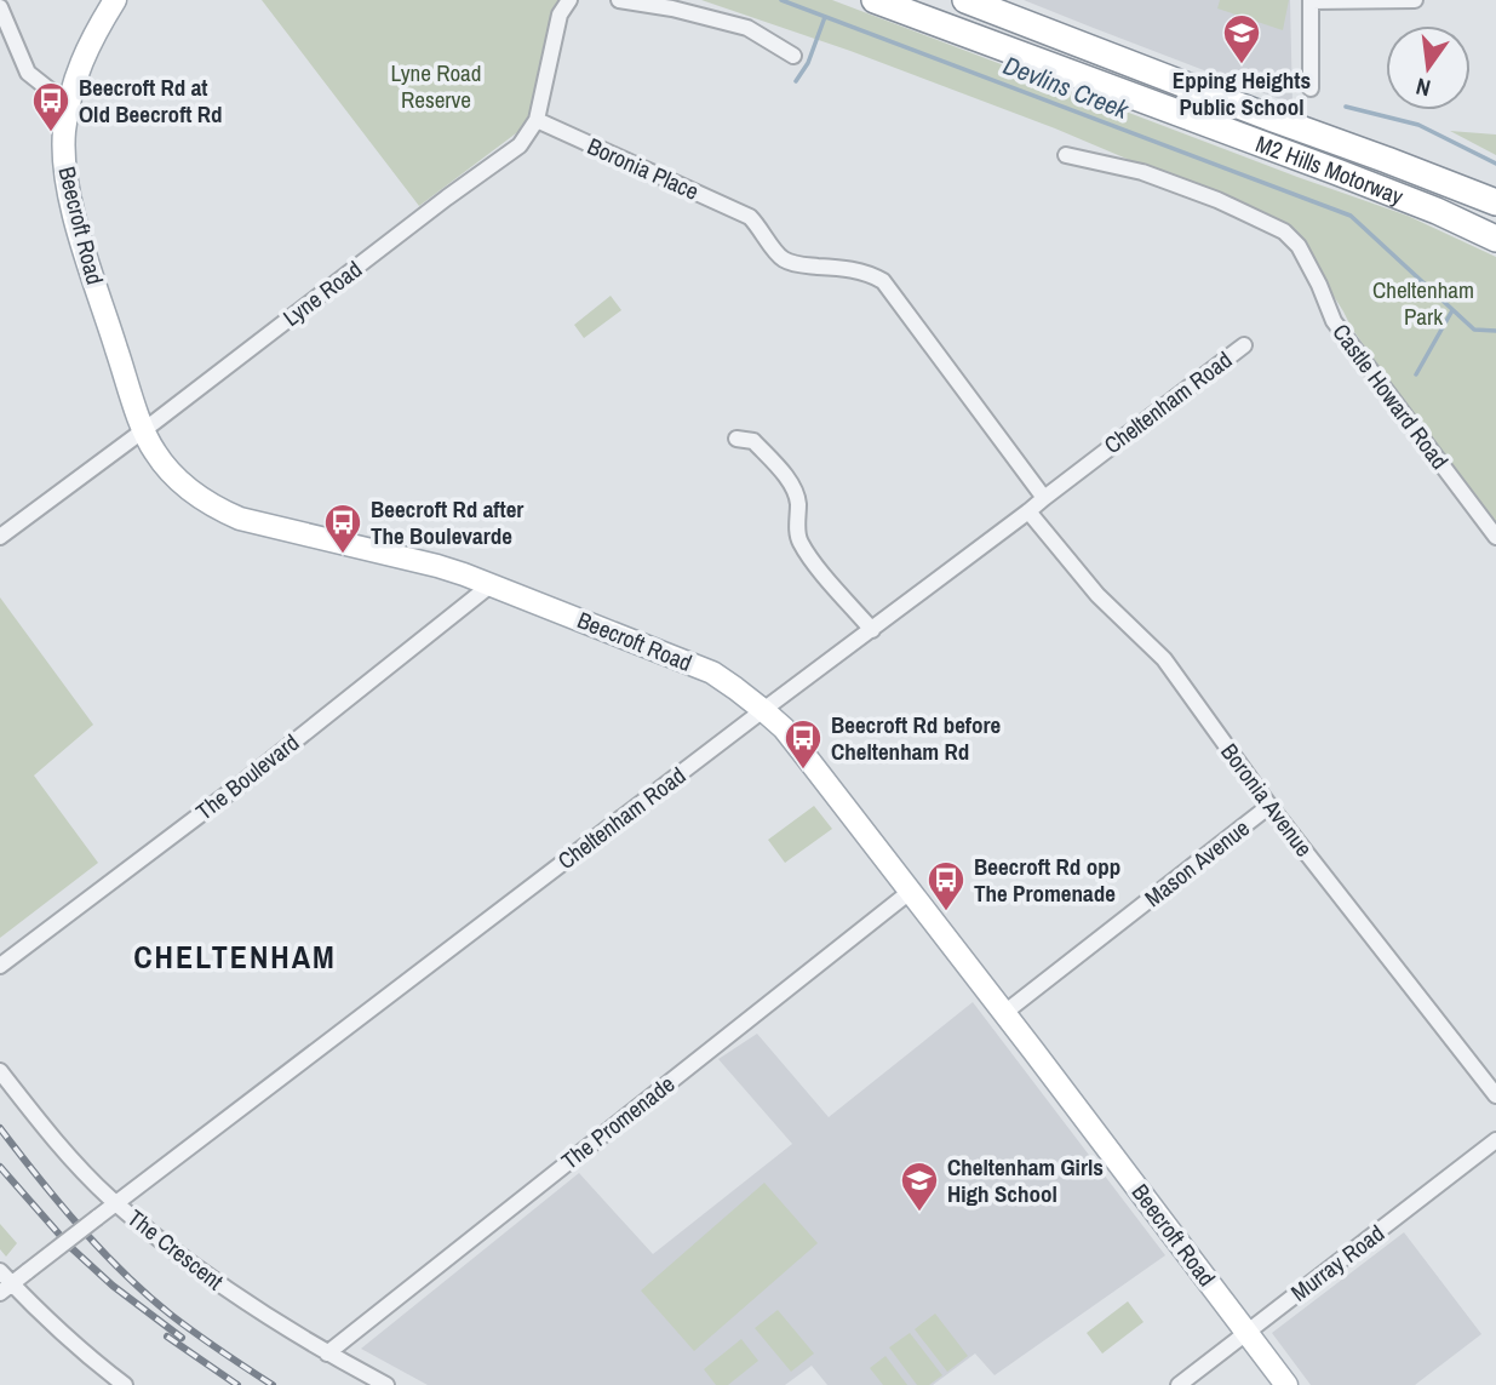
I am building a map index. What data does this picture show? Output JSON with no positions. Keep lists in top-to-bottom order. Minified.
{"streets":{"highway":["M2 Hills Motorway"],"main road":["Beecroft Road"],"street":["Boronia Place","Lyne Road","Castle Howard Road","Cheltenham Road","The Boulevard","Boronia Avenue","Mason Avenue","The Promenade","The Crescent","Murray Road"]},"crossings":[["Boronia Place","Lyne Road"],["Boronia Place","Cheltenham Road"],["Beecroft Road","Lyne Road"],["Beecroft Road","Cheltenham Road"],["Beecroft Road","The Boulevard"],["Beecroft Road","Mason Avenue"],["Beecroft Road","The Promenade"],["Beecroft Road","Murray Road"],["Cheltenham Road","Boronia Avenue"],["Cheltenham Road","The Crescent"],["Boronia Avenue","Mason Avenue"],["The Promenade","The Crescent"]],"districts":["CHELTENHAM"],"water":["Devlins Creek"],"parks":["Lyne Road Reserve","Cheltenham Park"],"places":{"school or university":["Epping Heights Public School","Cheltenham Girls High School"],"bus stop":["Beecroft Rd at Old Beecroft Rd","Beecroft Rd after The Boulevarde","Beecroft Rd before Cheltenham Rd","Beecroft Rd opp The Promenade"]},"north":"bottom"}
